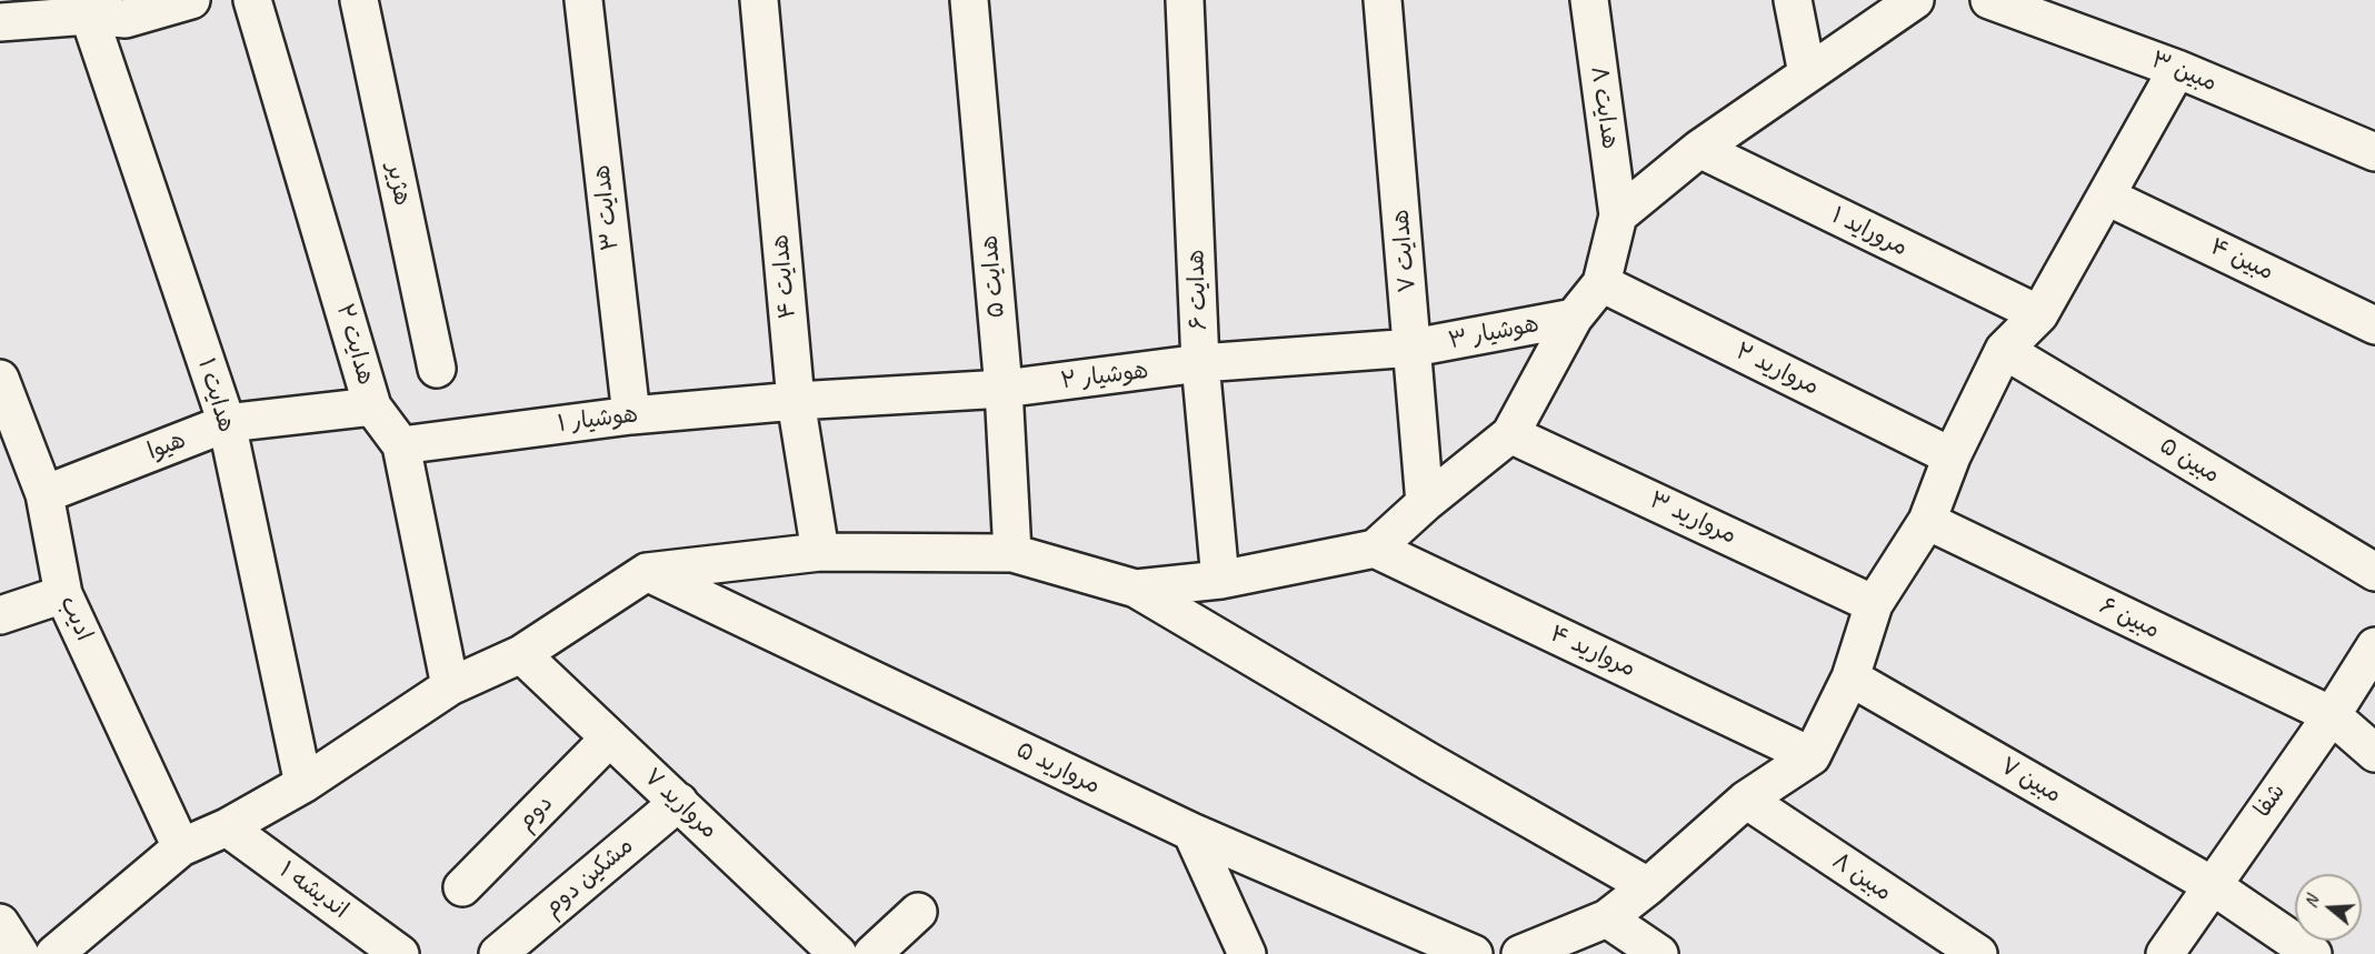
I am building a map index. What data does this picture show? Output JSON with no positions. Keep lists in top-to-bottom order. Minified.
{"streets":{"street":["مبین ۳","هدایت ۸","هژیر","هدایت ۳","مروراید ۱","هدایت ۷","مبین ۴","هدایت ۴","هدایت ۵","هدایت ۶","هوشیار ۳","هدایت ۲","مروارید ۲","هوشیار ۲","هدایت ۱","هوشیار ۱","هیوا","مبین ۵","مروارید ۳","ادیب","مبین ۶","مروارید ۴","مروارید ۵","مبین ۷","شفا","مروارید ۷","دوم","مشکین دوم","مبین ۸","اندیشه ۱"]},"crossings":[["هدایت ۳","هوشیار ۱"],["هدایت ۷","هوشیار ۳"],["هدایت ۷","هوشیار ۲"],["هدایت ۴","هوشیار ۲"],["هدایت ۴","هوشیار ۱"],["هدایت ۵","هوشیار ۲"],["هدایت ۶","هوشیار ۲"],["هوشیار ۳","هوشیار ۲"],["هدایت ۲","هوشیار ۱"],["هدایت ۲","هیوا"],["هوشیار ۲","هوشیار ۱"],["هدایت ۱","هیوا"],["هیوا","ادیب"],["مبین ۶","شفا"],["مبین ۷","شفا"],["مروارید ۷","دوم"],["مروارید ۷","مشکین دوم"]],"north":"left"}
